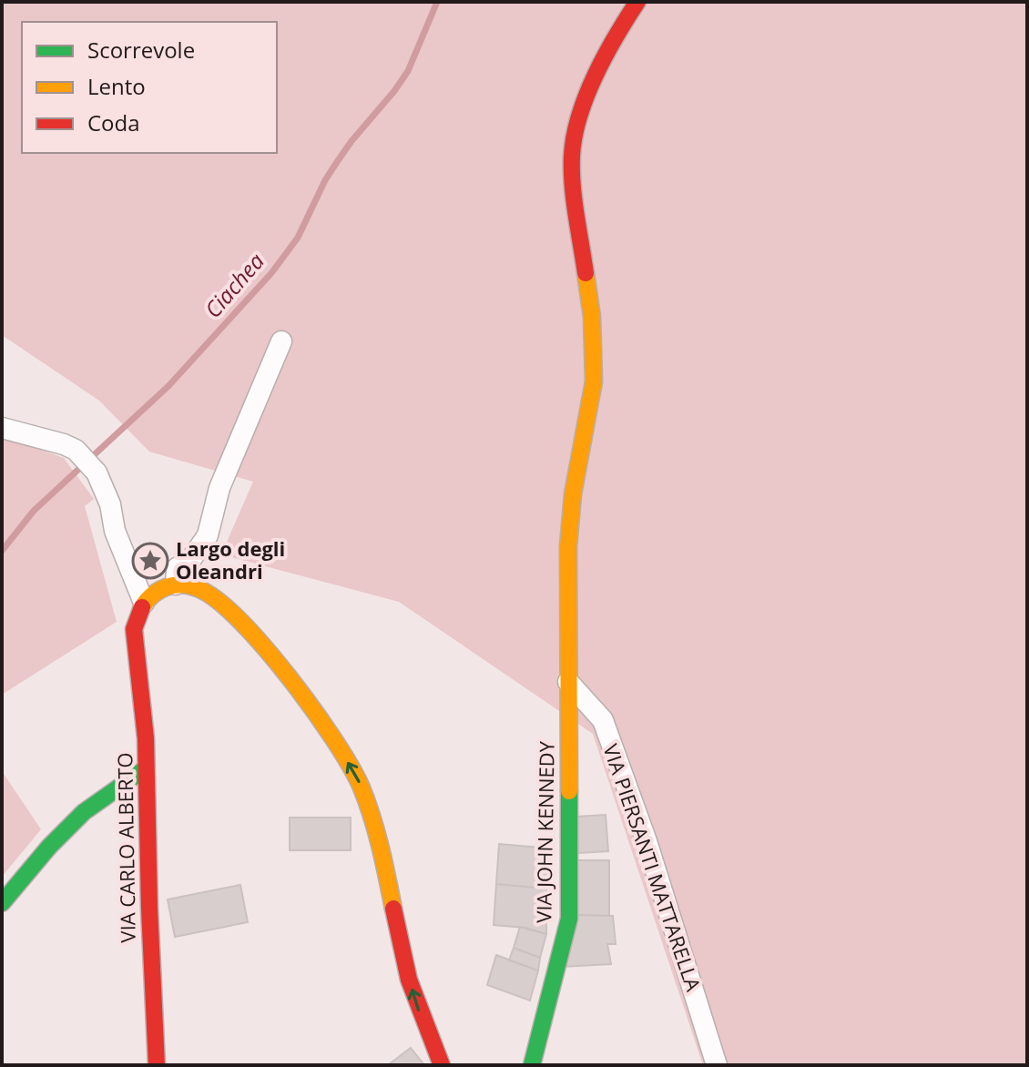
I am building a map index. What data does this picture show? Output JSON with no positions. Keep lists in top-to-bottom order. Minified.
{"streets":{"street":["VIA JOHN KENNEDY","VIA CARLO ALBERTO","VIA PIERSANTI MATTARELLA"]},"crossings":[["VIA JOHN KENNEDY","VIA PIERSANTI MATTARELLA"]],"water":["Ciachea"],"places":{"place":["Largo degli Oleandri"]},"legend":["Scorrevole","Lento","Coda"]}
